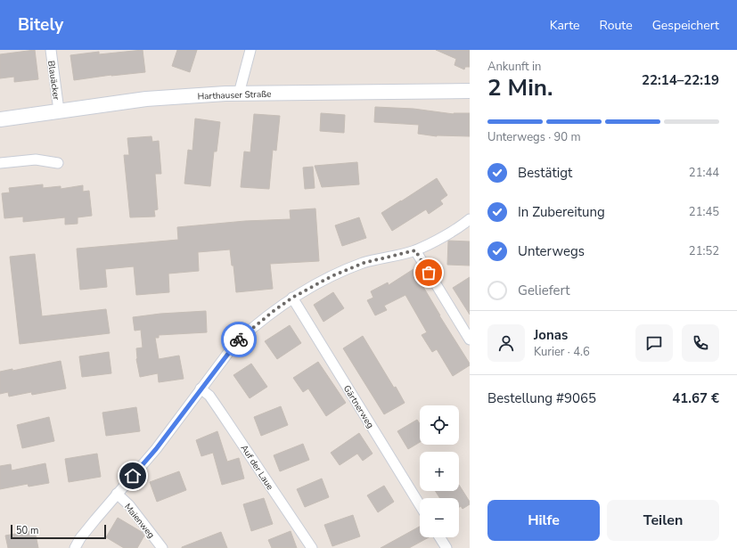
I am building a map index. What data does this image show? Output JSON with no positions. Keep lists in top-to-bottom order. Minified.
{"streets":{"street":["Blauäcker","Harthauser Straße","Gärtnerweg","Auf der Laue","Maienweg"]},"crossings":[["Blauäcker","Harthauser Straße"],["Gärtnerweg","Maienweg"],["Auf der Laue","Maienweg"]],"scale_bar":"50 m","page":{"header":"Bitely","nav":["Karte","Route","Gespeichert"],"heading":["2 Min.","Ankunft in","22:14–22:19"],"panel":["Jonas","Kurier · 4.6","Bestellung #9065","41.67 €"],"bar":"Unterwegs · 90 m","list":[["Bestätigt","21:44"],["In Zubereitung","21:45"],["Unterwegs","21:52"],"Geliefert"],"map_buttons":["+","−"],"buttons":["Hilfe","Teilen"],"scale":"50 m"}}
